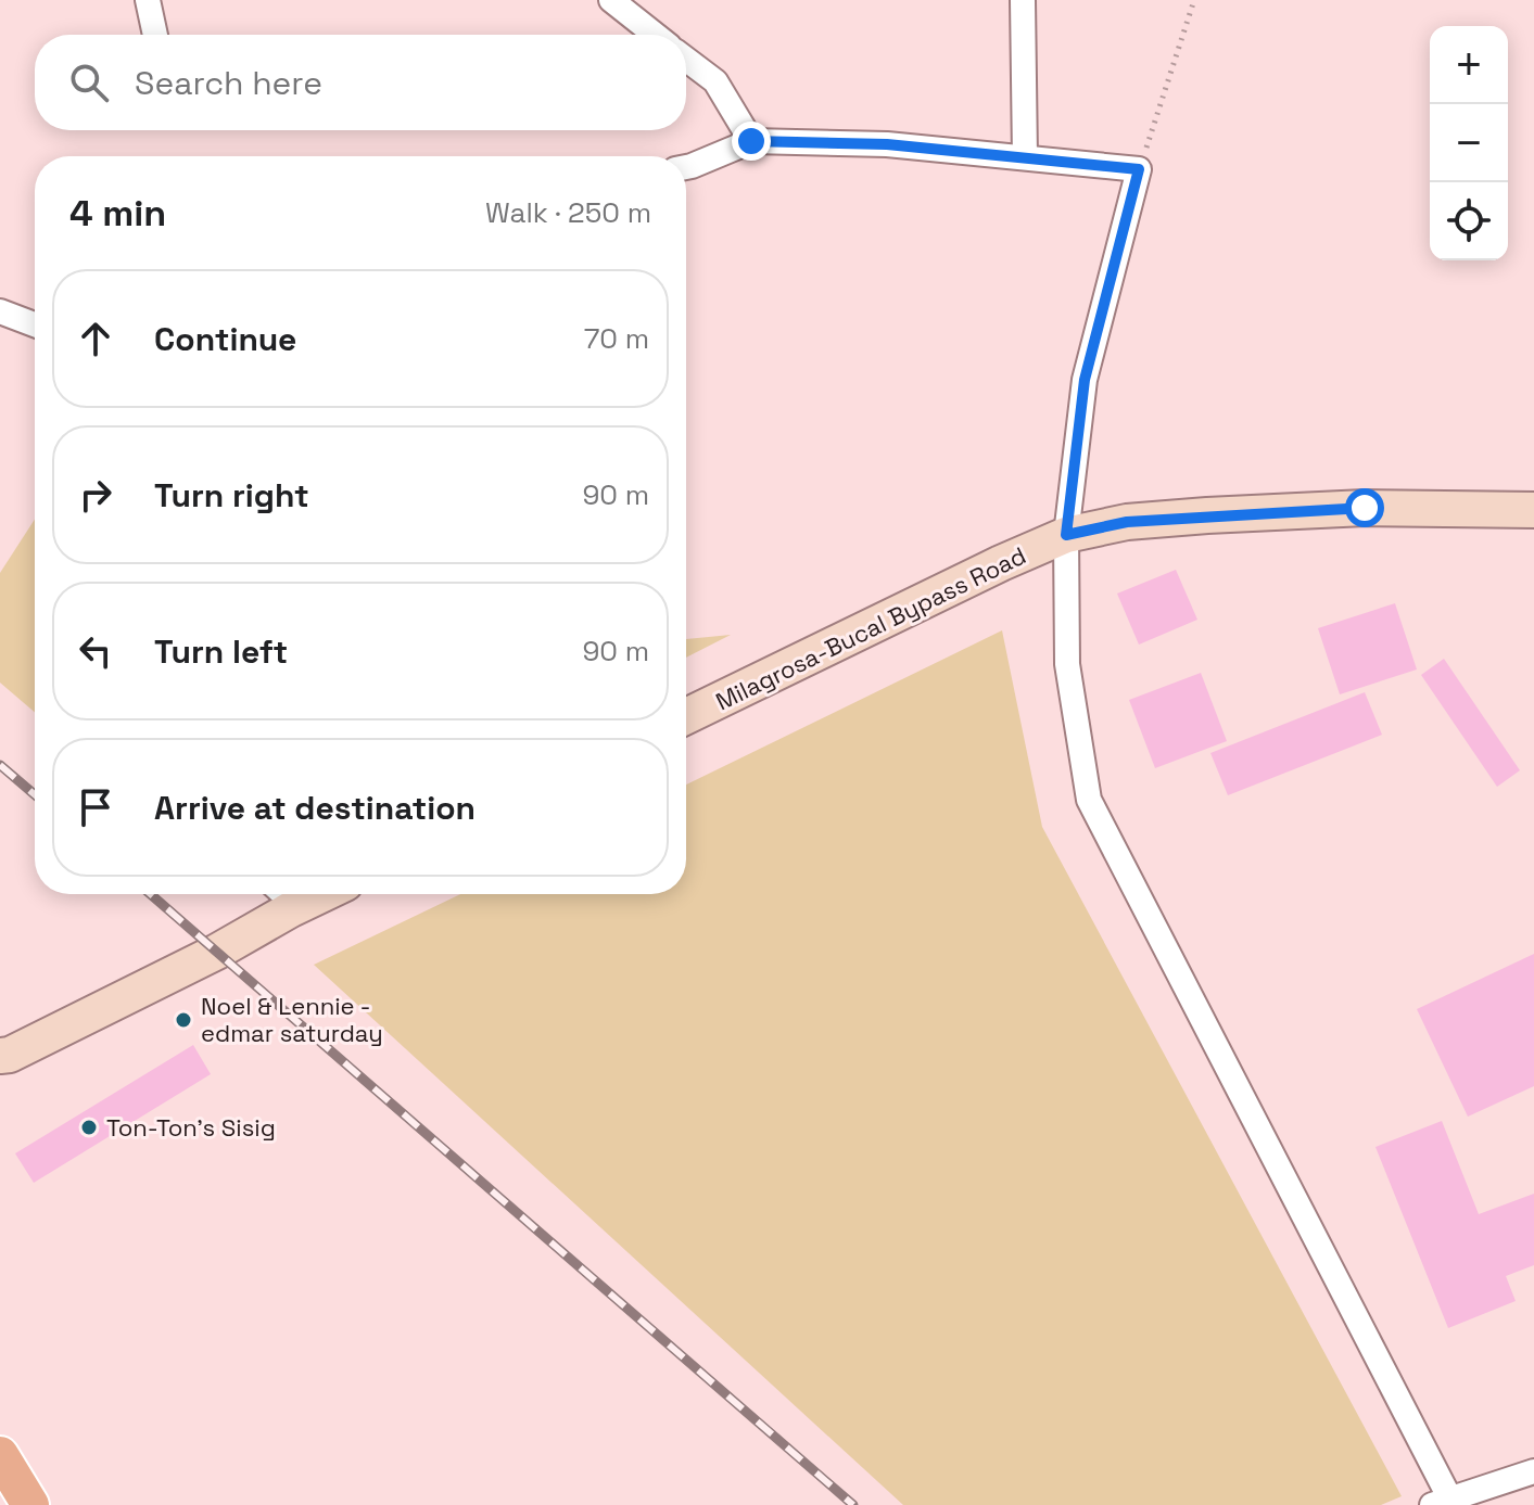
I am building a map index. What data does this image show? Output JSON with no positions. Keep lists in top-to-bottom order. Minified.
{"streets":{"main road":["Milagrosa-Bucal Bypass Road"]},"places":["Noel & Lennie - edmar saturday","Ton-Ton's Sisig"],"page":{"map_buttons":["+","−"],"search":"Search here","heading":["4 min","Walk · 250 m"],"list":[["Continue","70 m"],["Turn right","90 m"],["Turn left","90 m"],"Arrive at destination"]}}
